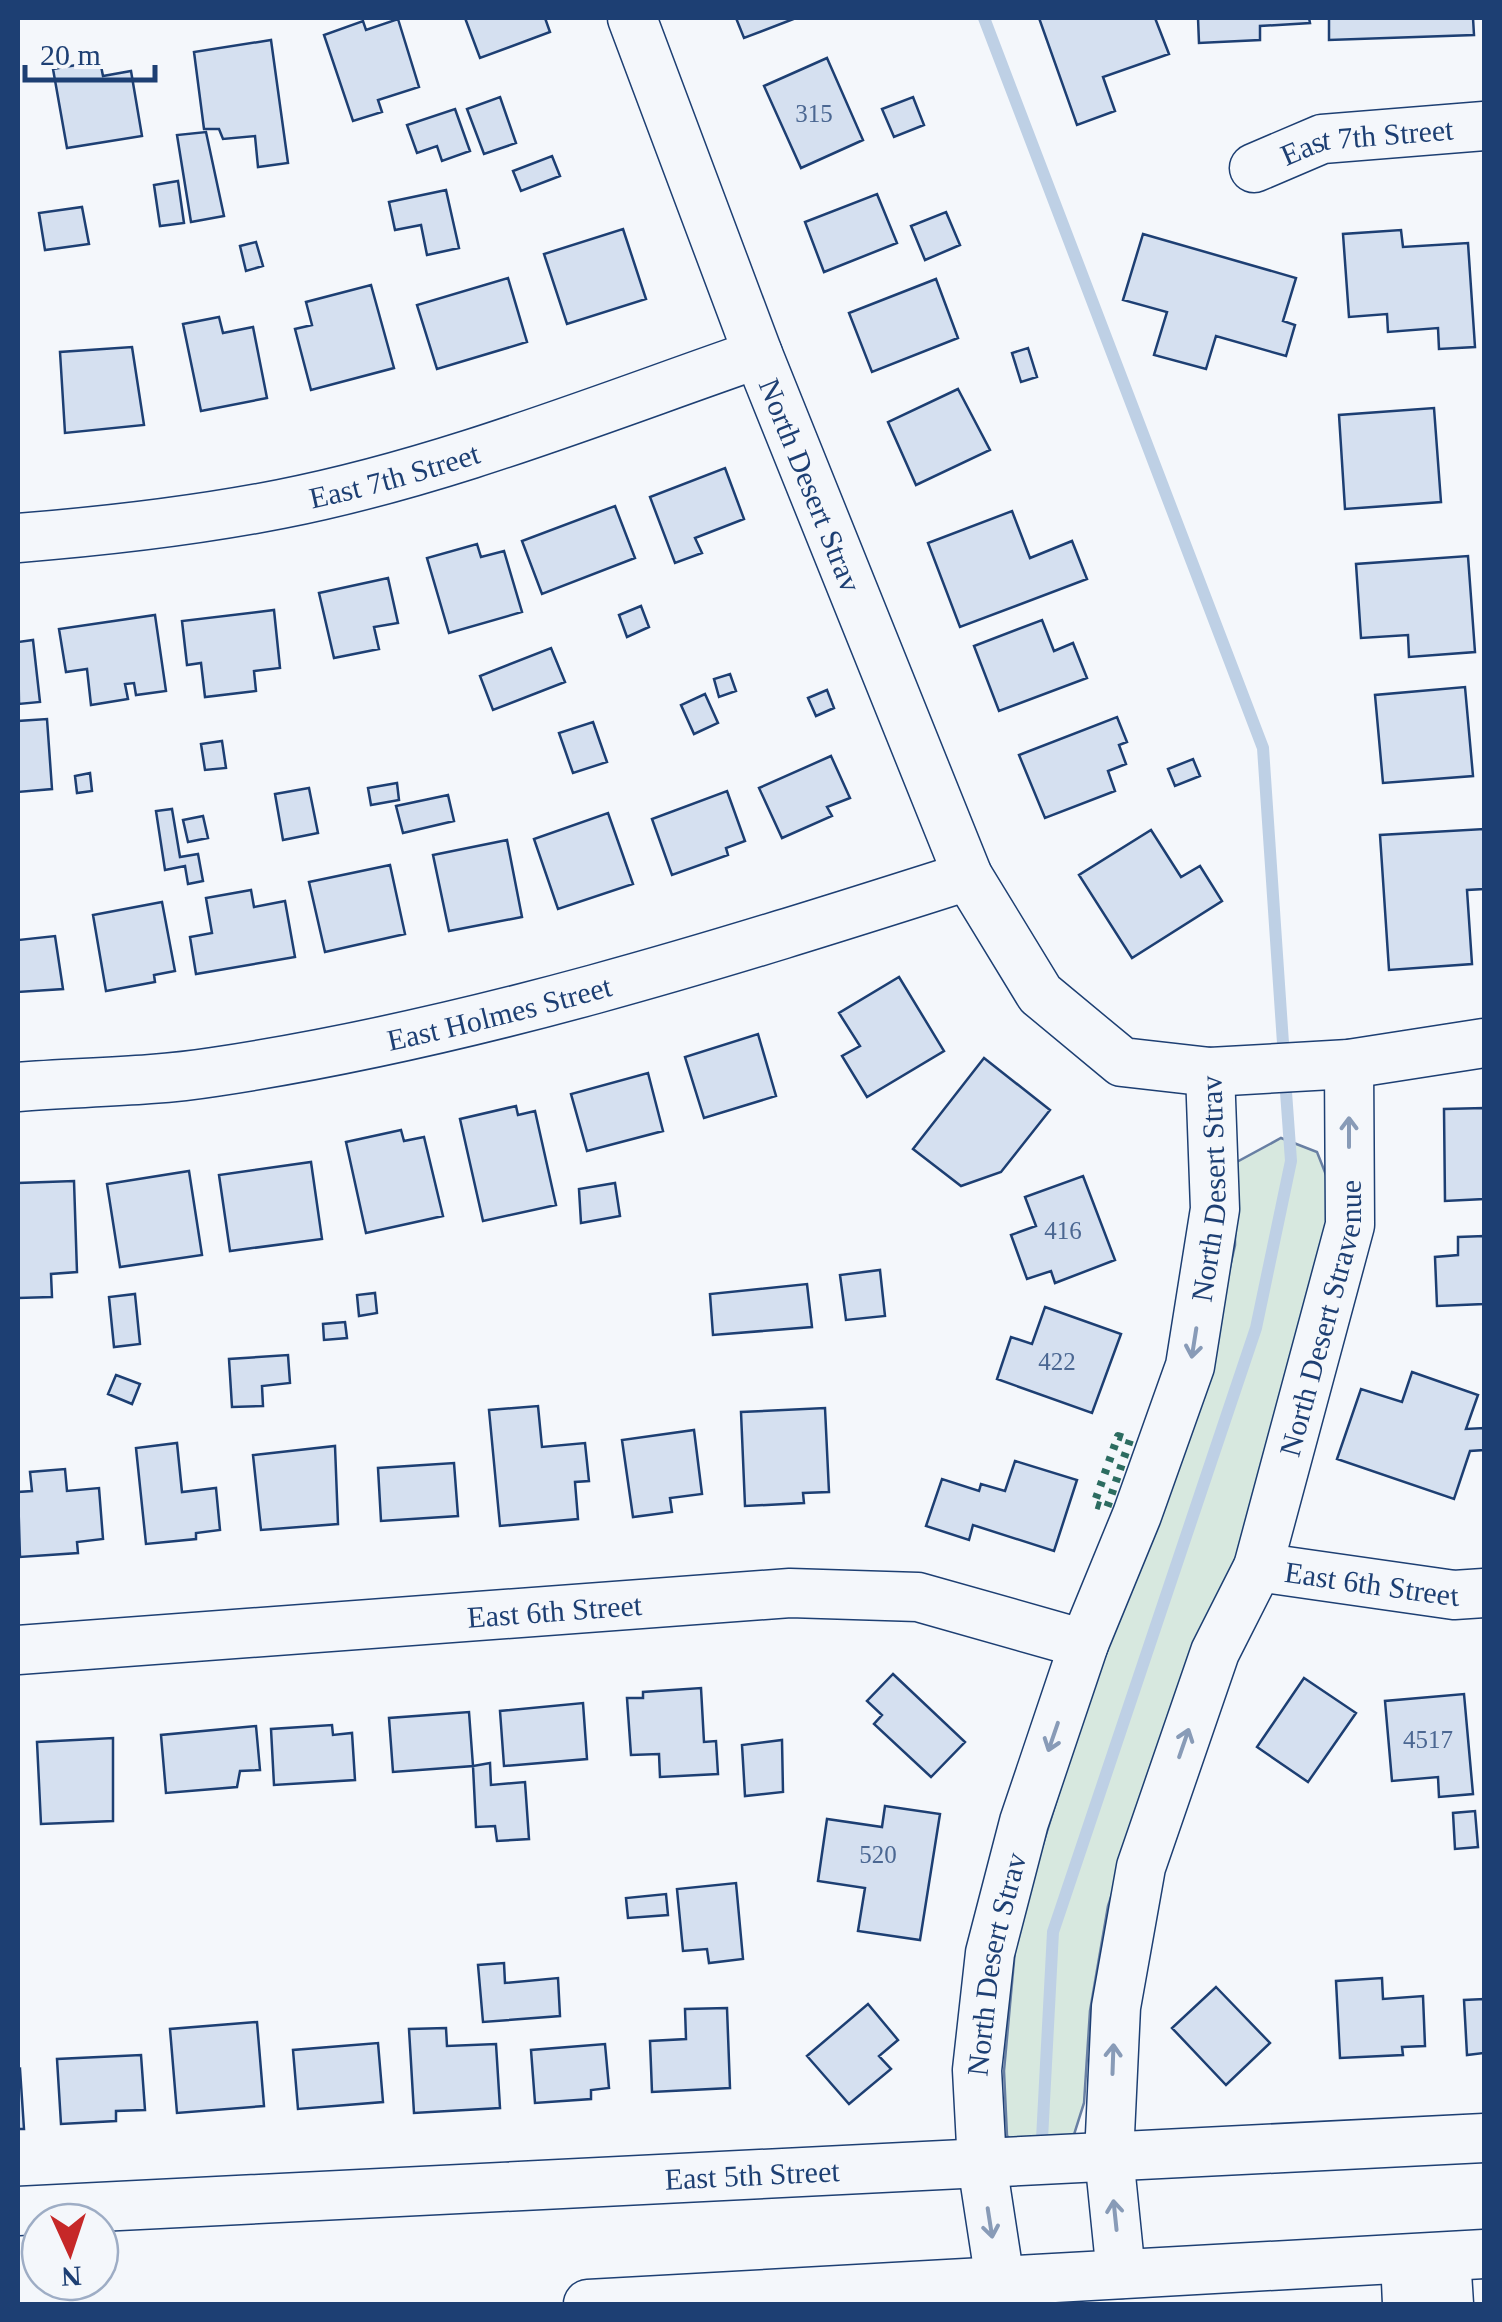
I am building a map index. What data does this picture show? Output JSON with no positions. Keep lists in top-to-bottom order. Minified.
{"streets":{"street":["East 7th Street","North Desert Strav","East Holmes Street","North Desert Stravenue","East 6th Street","East 5th Street"]},"crossings":[["East 7th Street","North Desert Strav"],["North Desert Strav","East Holmes Street"],["North Desert Strav","East 6th Street"],["North Desert Strav","East 5th Street"],["North Desert Stravenue","East 6th Street"]],"one_way":["North Desert Stravenue"],"house_numbers":["315","416","422","4517","520"],"scale_bar":"20 m","north":"bottom"}
